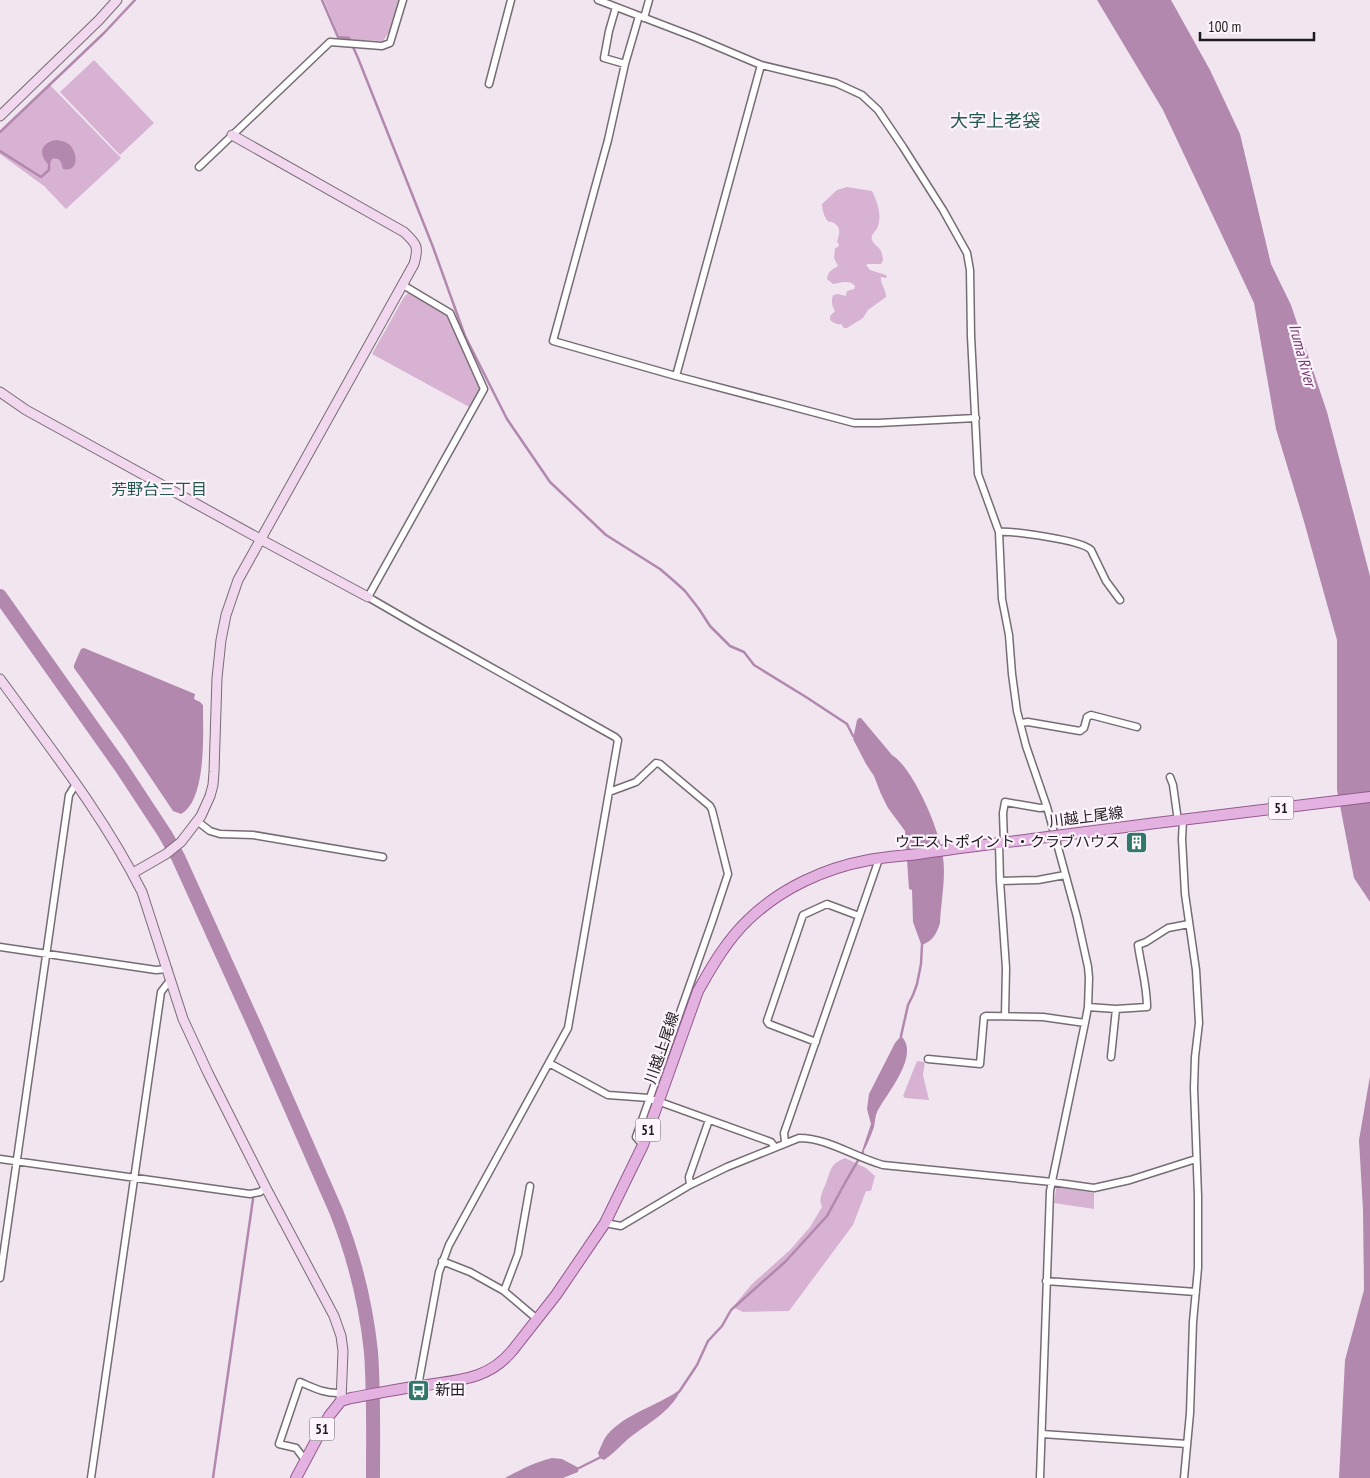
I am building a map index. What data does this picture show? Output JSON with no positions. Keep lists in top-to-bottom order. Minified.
{"streets":{"main road":["51","川越上尾線"]},"crossings":[["51","川越上尾線"]],"districts":["大字上老袋","芳野台三丁目"],"water":["Iruma River"],"places":{"building":["ウエストポイント・クラブハウス"],"bus stop":["新田"]},"scale_bar":"100 m"}
